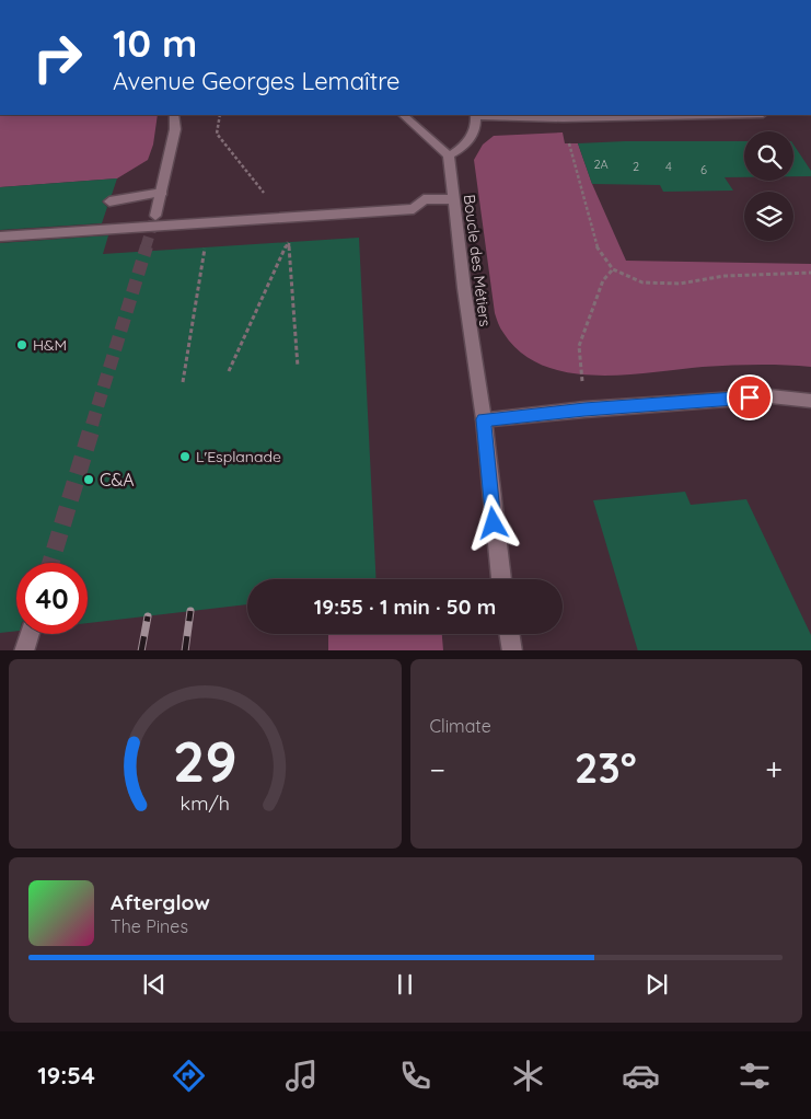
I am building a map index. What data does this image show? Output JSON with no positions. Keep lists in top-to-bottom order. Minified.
{"streets":{"street":["Boucle des Métiers"]},"places":["H&M","L'Esplanade","C&A"],"house_numbers":["2A","2","4","6"],"page":{"turn":["10 m","Avenue Georges Lemaître"],"limit":"40","trip":"19:55 · 1 min · 50 m","tile":"Climate","heat":["−","23°","+"],"song":["Afterglow","The Pines"],"tabs":"19:54","gauge":["29","km/h"]}}
